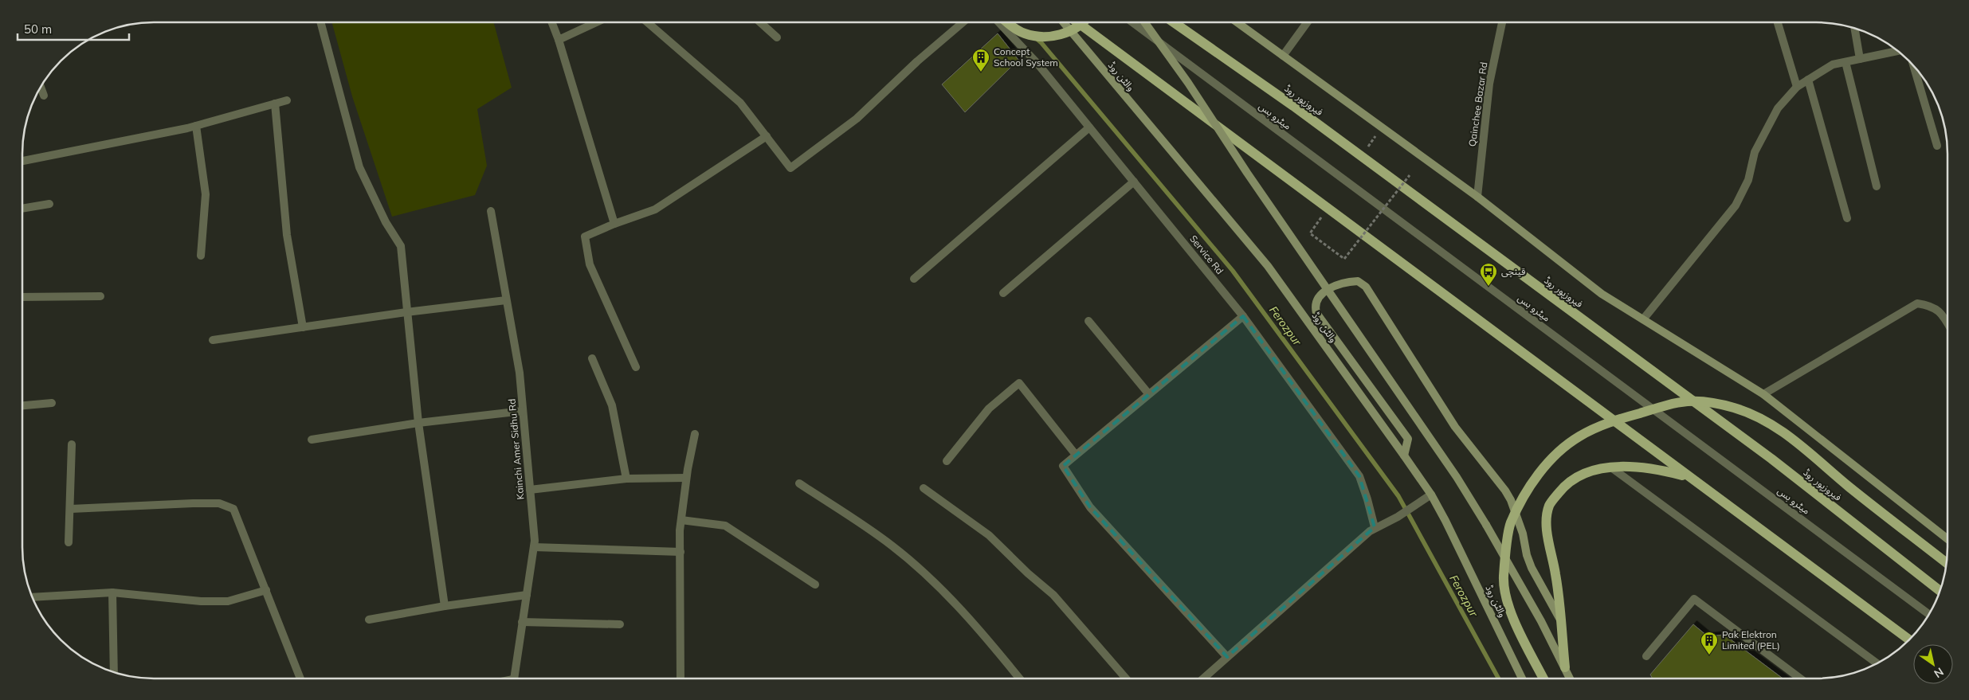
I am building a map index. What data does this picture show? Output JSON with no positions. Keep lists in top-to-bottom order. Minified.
{"streets":{"main road":["والٹن روڈ","فیروزپور روڈ"],"street":["Qainchee Bazar Rd","میٹرو بس","Service Rd","Kainchi Amer Sidhu Rd"]},"water":["Ferozpur"],"places":{"building":["Concept School System","Pak Elektron Limited (PEL)"],"bus stop":["قینچی"]},"scale_bar":"50 m","north":"bottom right"}
